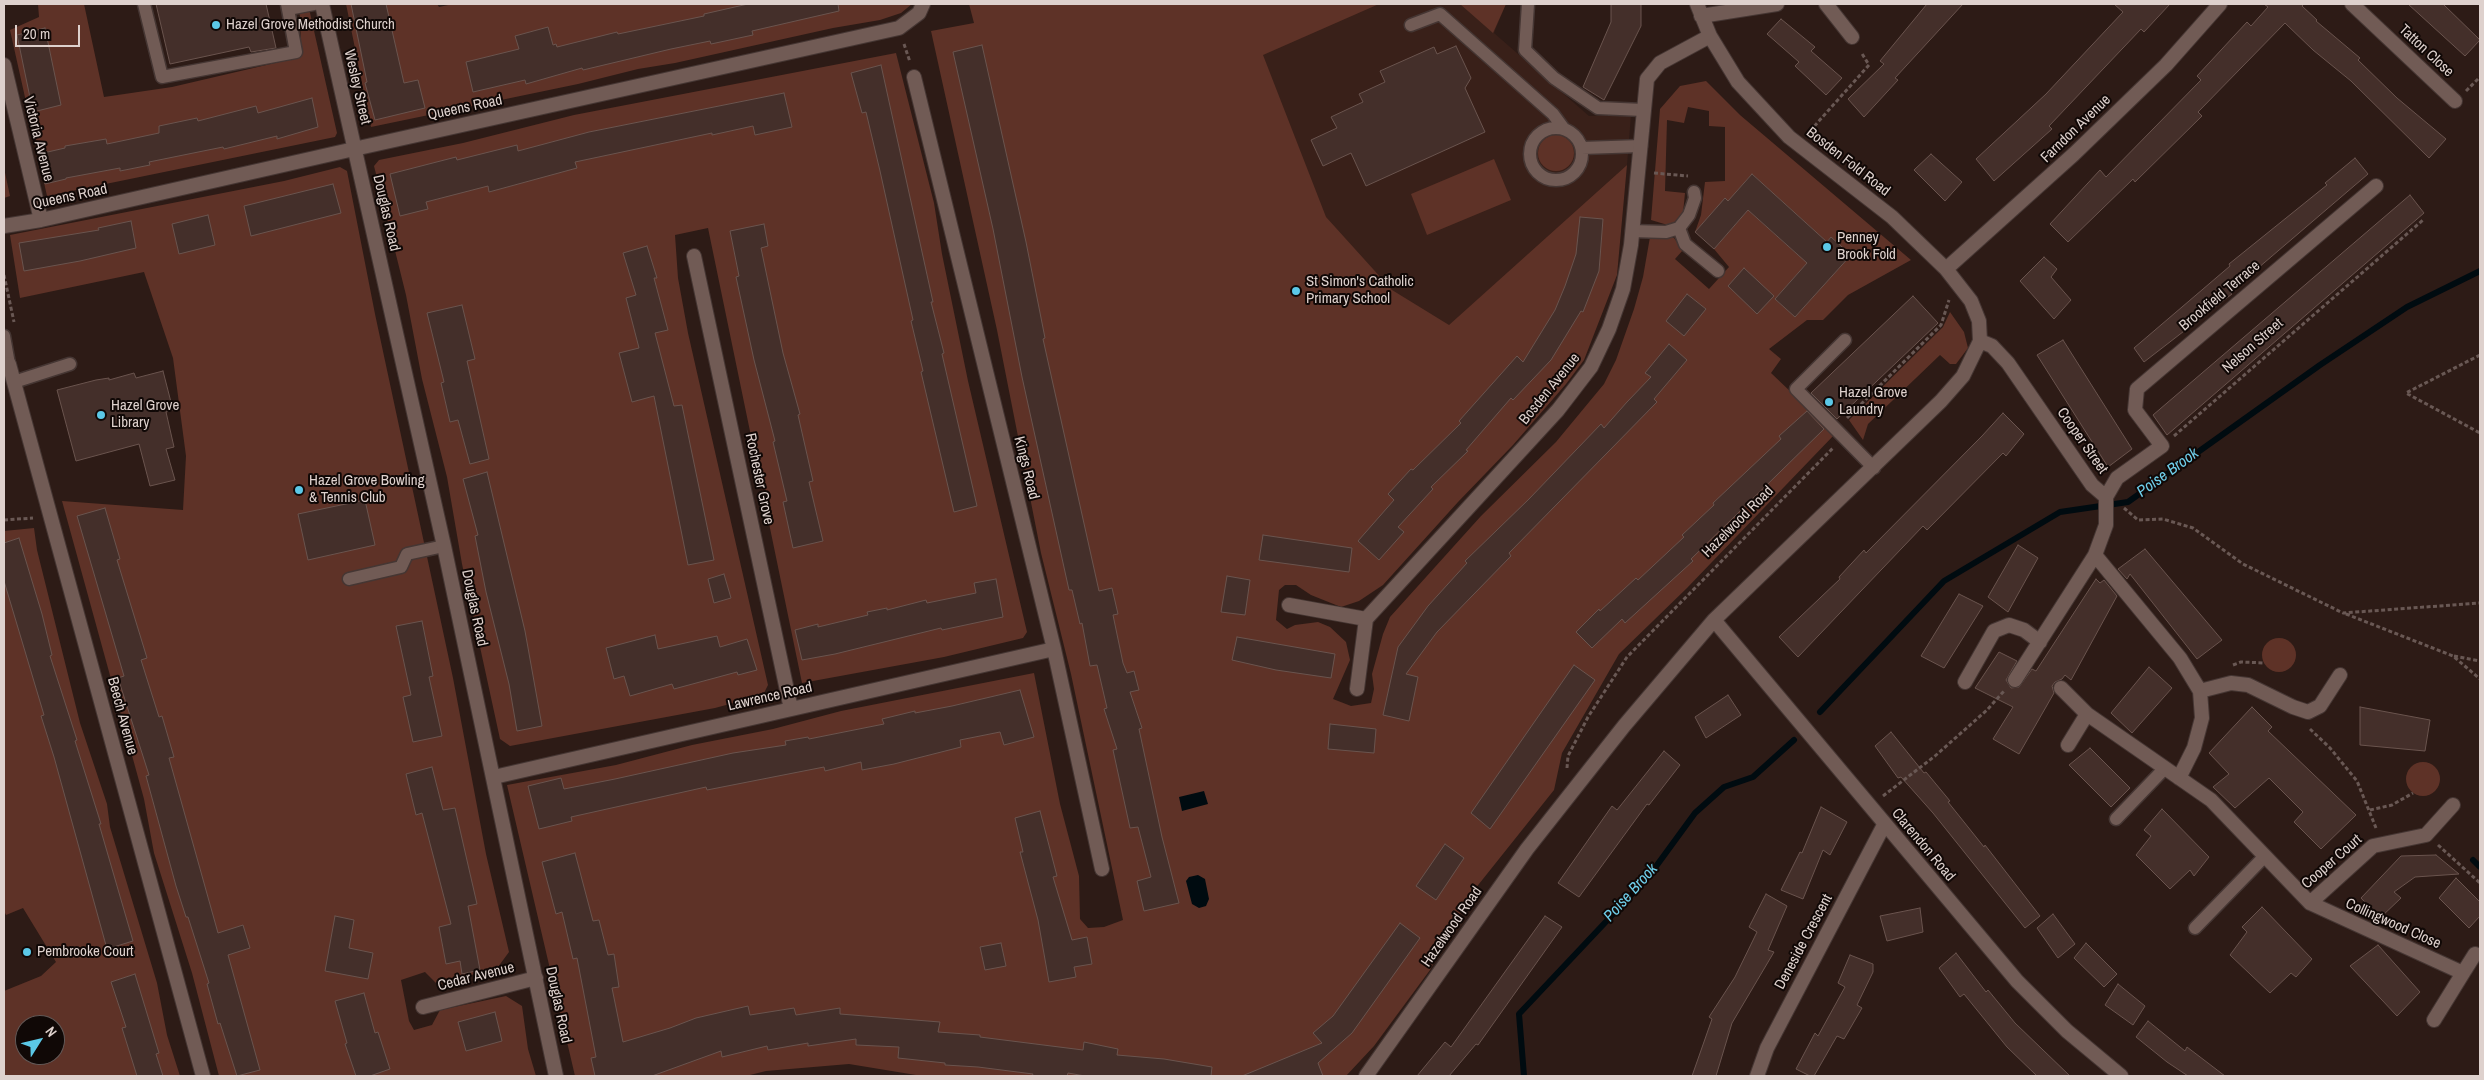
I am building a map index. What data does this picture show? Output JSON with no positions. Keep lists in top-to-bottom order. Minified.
{"streets":{"street":["Tatton Close","Wesley Street","Queens Road","Farndon Avenue","Victoria Avenue","Bosden Fold Road","Douglas Road","Brookfield Terrace","Bosden Avenue","Cooper Street","Kings Road","Rochester Grove","Hazelwood Road","Lawrence Road","Beech Avenue","Clarendon Road","Cooper Court","Collingwood Close","Deneside Crescent","Cedar Avenue"],"path":["Nelson Street"]},"crossings":[["Wesley Street","Queens Road"],["Wesley Street","Douglas Road"],["Queens Road","Victoria Avenue"],["Queens Road","Douglas Road"],["Farndon Avenue","Bosden Fold Road"],["Bosden Fold Road","Bosden Avenue"],["Bosden Fold Road","Cooper Street"],["Bosden Fold Road","Hazelwood Road"],["Douglas Road","Lawrence Road"],["Douglas Road","Cedar Avenue"],["Brookfield Terrace","Nelson Street"],["Cooper Street","Hazelwood Road"],["Kings Road","Lawrence Road"],["Rochester Grove","Lawrence Road"],["Hazelwood Road","Clarendon Road"],["Clarendon Road","Deneside Crescent"],["Cooper Court","Collingwood Close"]],"water":["Poise Brook"],"places":["Hazel Grove Methodist Church","Penney Brook Fold","St Simon's Catholic Primary School","Hazel Grove Laundry","Hazel Grove Library","Hazel Grove Bowling & Tennis Club","Pembrooke Court"],"scale_bar":"20 m","north":"top right"}
